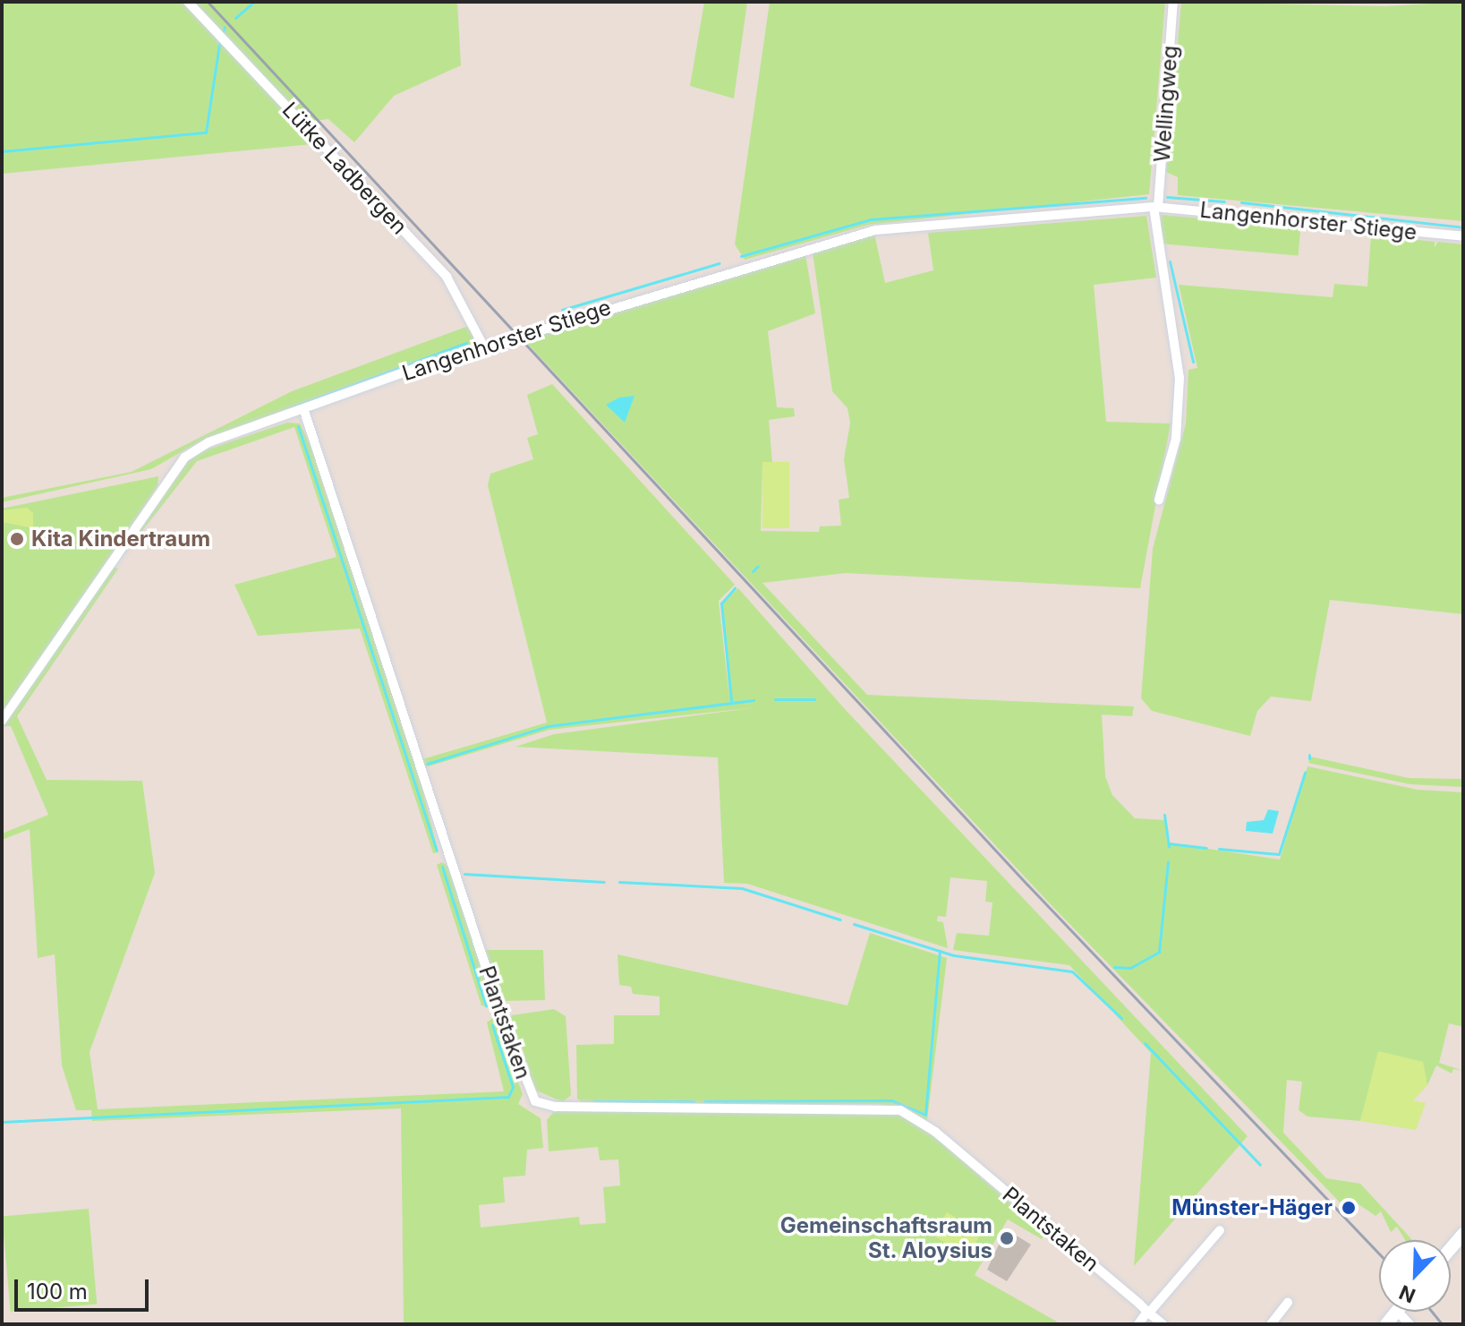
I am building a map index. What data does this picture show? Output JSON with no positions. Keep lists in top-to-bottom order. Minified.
{"streets":{"street":["Wellingweg","Lütke Ladbergen","Langenhorster Stiege","Plantstaken"]},"crossings":[["Wellingweg","Langenhorster Stiege"],["Lütke Ladbergen","Langenhorster Stiege"],["Langenhorster Stiege","Plantstaken"]],"places":["Kita Kindertraum","Münster-Häger","Gemeinschaftsraum St. Aloysius"],"scale_bar":"100 m","north":"bottom left"}
